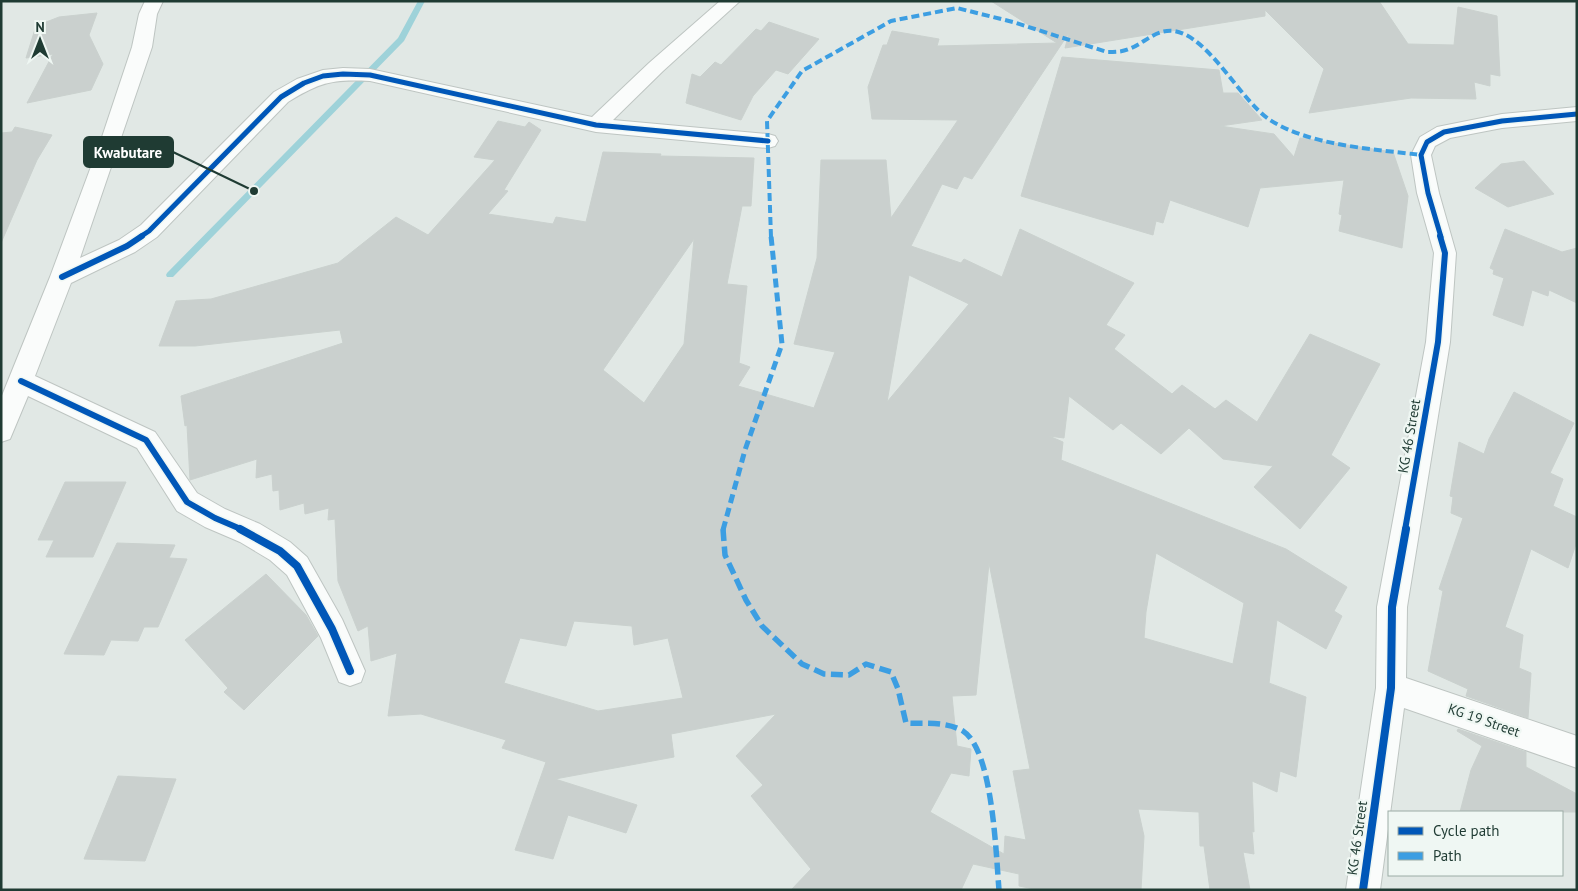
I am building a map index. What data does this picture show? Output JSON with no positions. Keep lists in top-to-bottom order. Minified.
{"streets":{"street":["KG 46 Street","KG 19 Street"]},"crossings":[["KG 46 Street","KG 19 Street"]],"places":["Kwabutare"],"legend":["Cycle path","Path"],"north":"top"}
